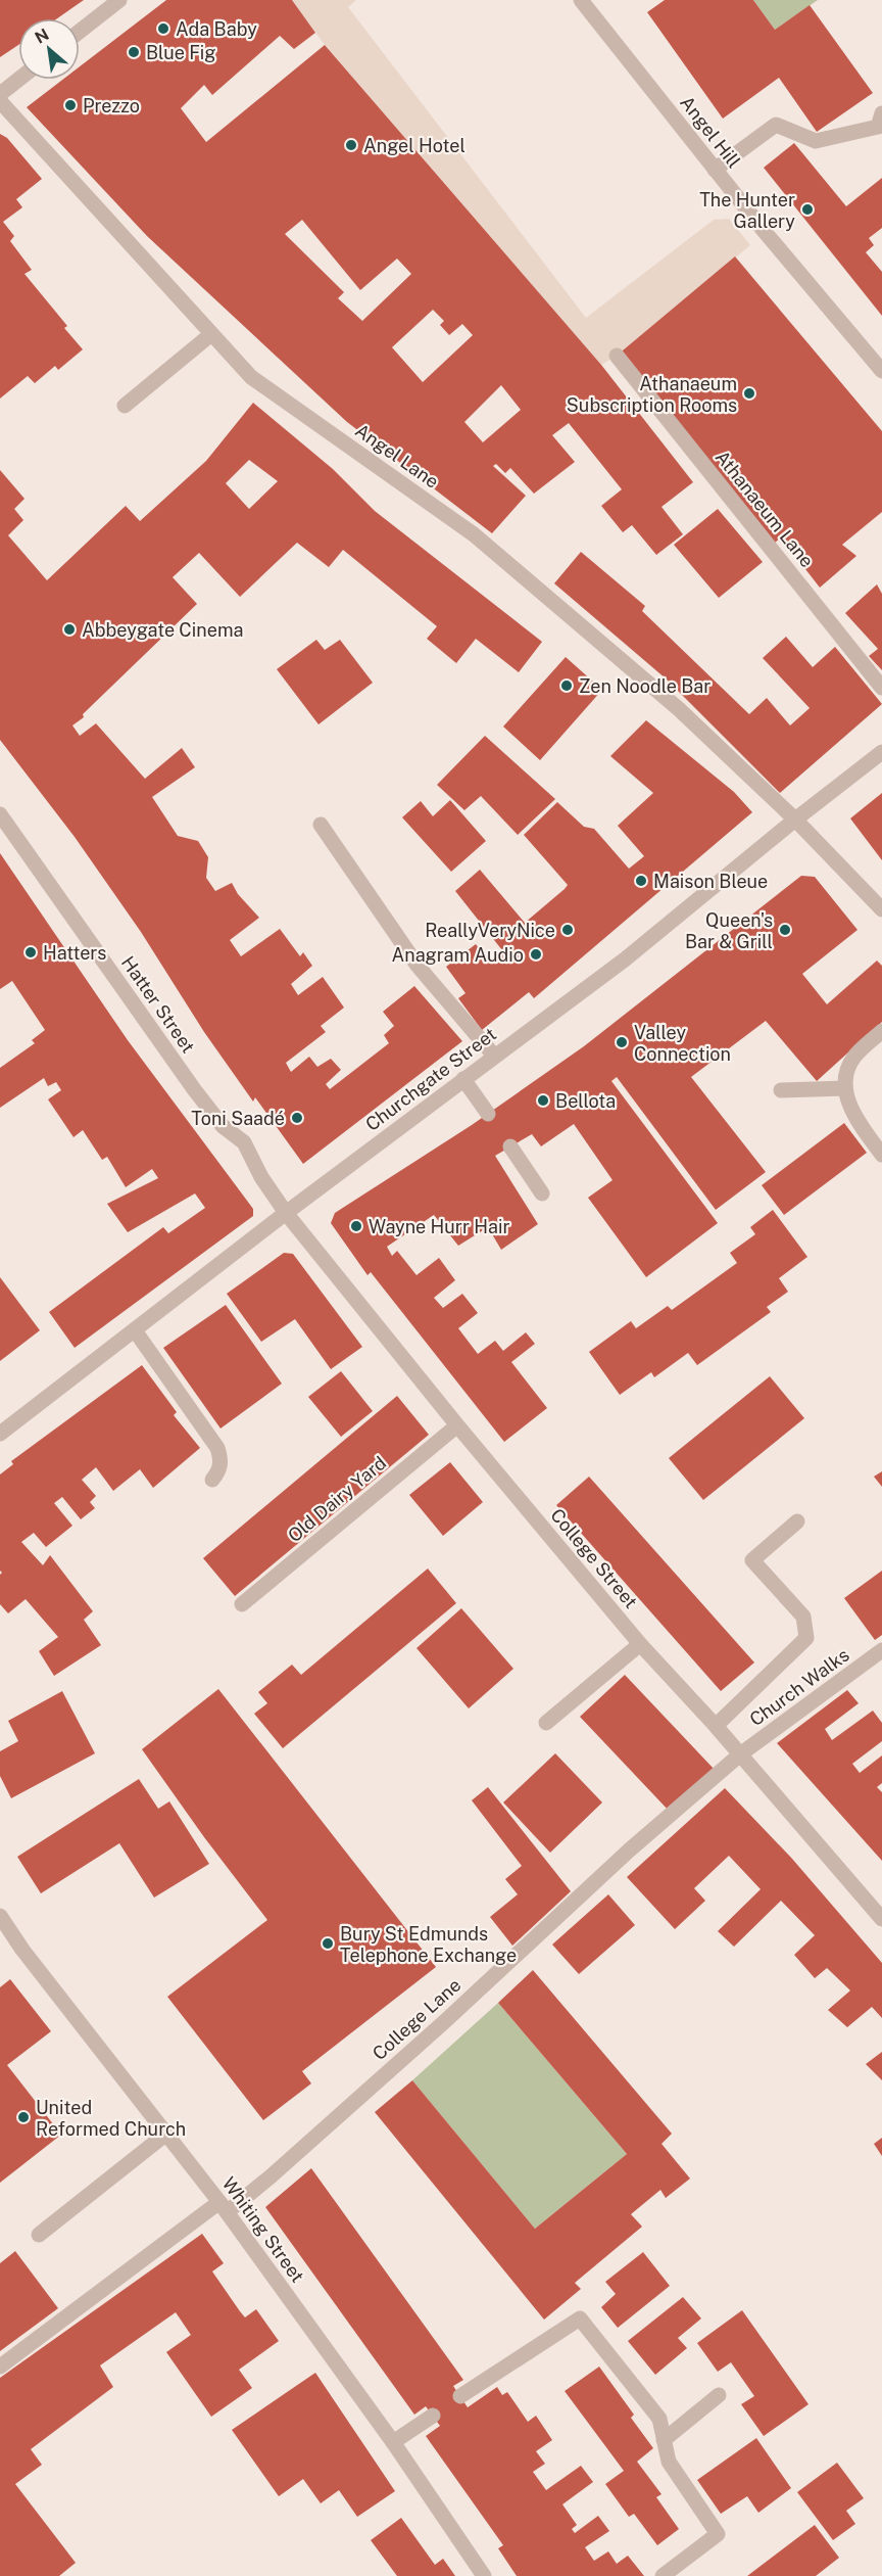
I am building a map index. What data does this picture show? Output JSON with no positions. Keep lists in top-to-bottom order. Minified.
{"streets":{"street":["Angel Hill","Angel Lane","Athanaeum Lane","Hatter Street","Churchgate Street","Old Dairy Yard","College Street","Church Walks","College Lane","Whiting Street"]},"crossings":[["Angel Lane","Churchgate Street"],["Hatter Street","Churchgate Street"],["Hatter Street","College Street"],["Churchgate Street","College Street"],["Old Dairy Yard","College Street"],["College Street","Church Walks"],["College Street","College Lane"],["Church Walks","College Lane"],["College Lane","Whiting Street"]],"places":["Ada Baby","Blue Fig","Prezzo","Angel Hotel","The Hunter Gallery","Athanaeum Subscription Rooms","Abbeygate Cinema","Zen Noodle Bar","Maison Bleue","ReallyVeryNice","Queen's Bar & Grill","Hatters","Anagram Audio","Valley Connection","Bellota","Toni Saadé","Wayne Hurr Hair","Bury St Edmunds Telephone Exchange","United Reformed Church"],"north":"top left"}
